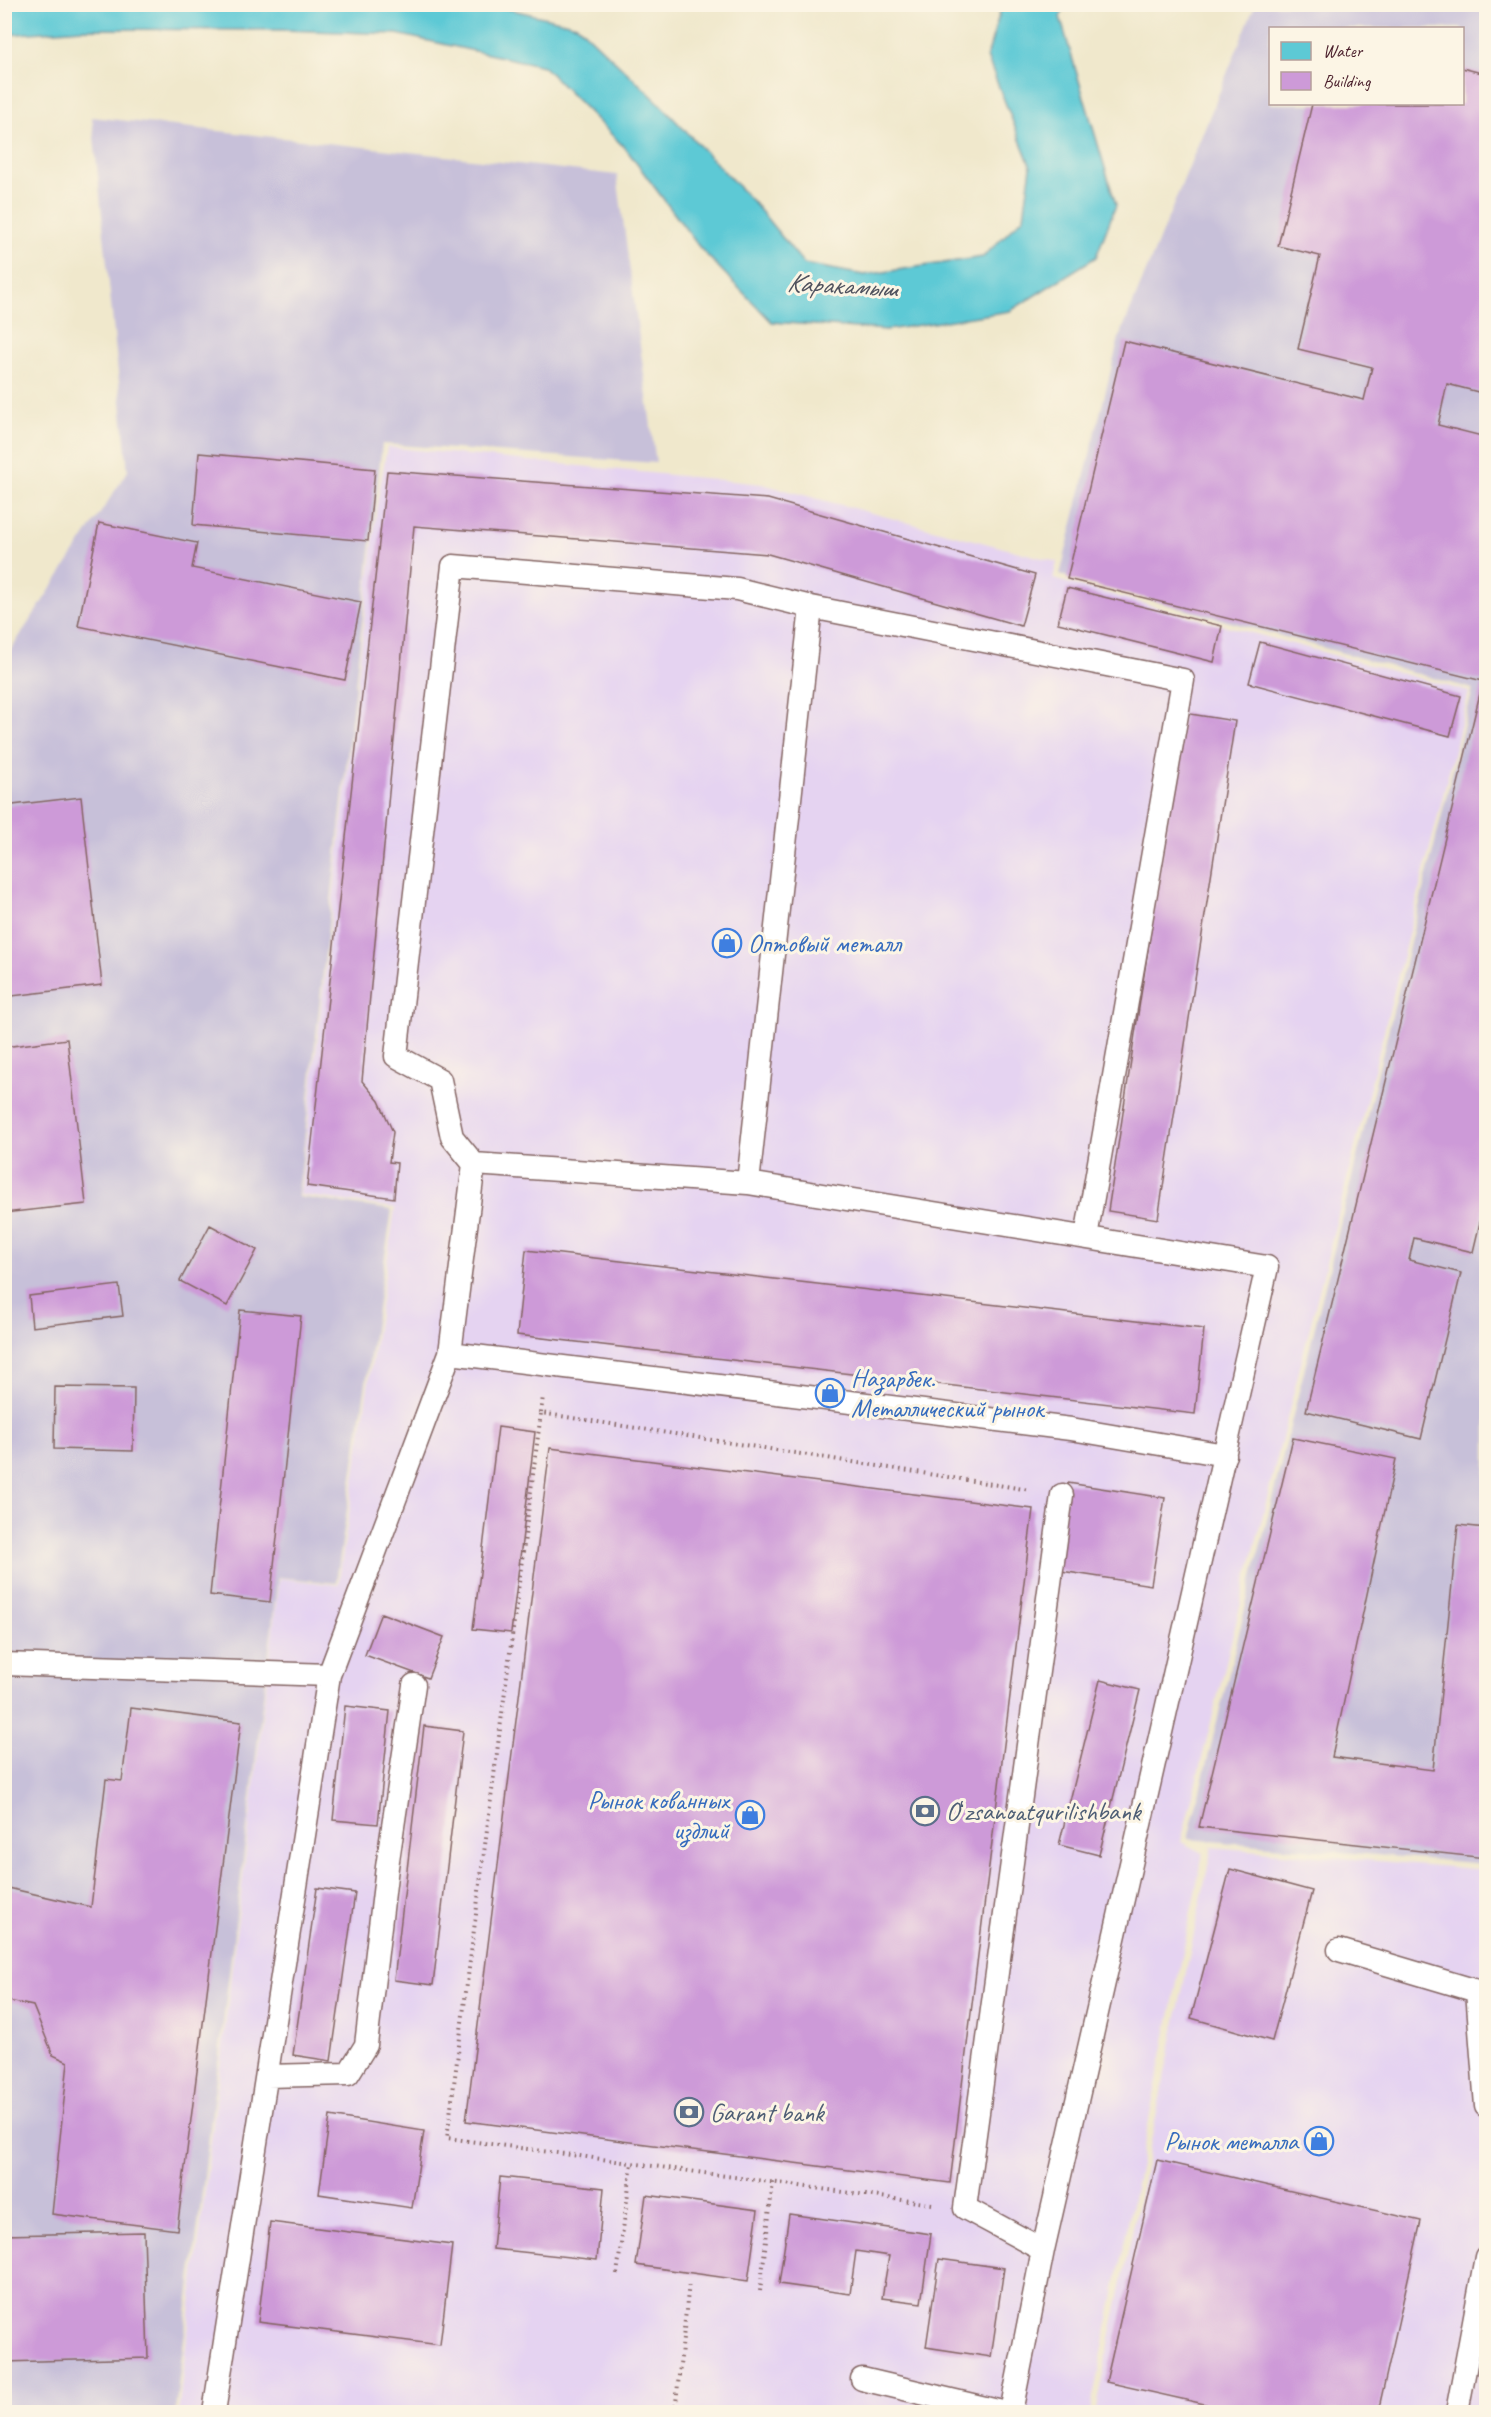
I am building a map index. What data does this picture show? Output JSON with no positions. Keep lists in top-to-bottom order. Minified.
{"water":["Каракамыш"],"places":{"shop":["Оптовый металл","Назарбек. Металлический рынок","Рынок кованных издлий","Рынок металла"],"bank":["Oʻzsanoatqurilishbank","Garant bank"]},"legend":["Water","Building"]}
